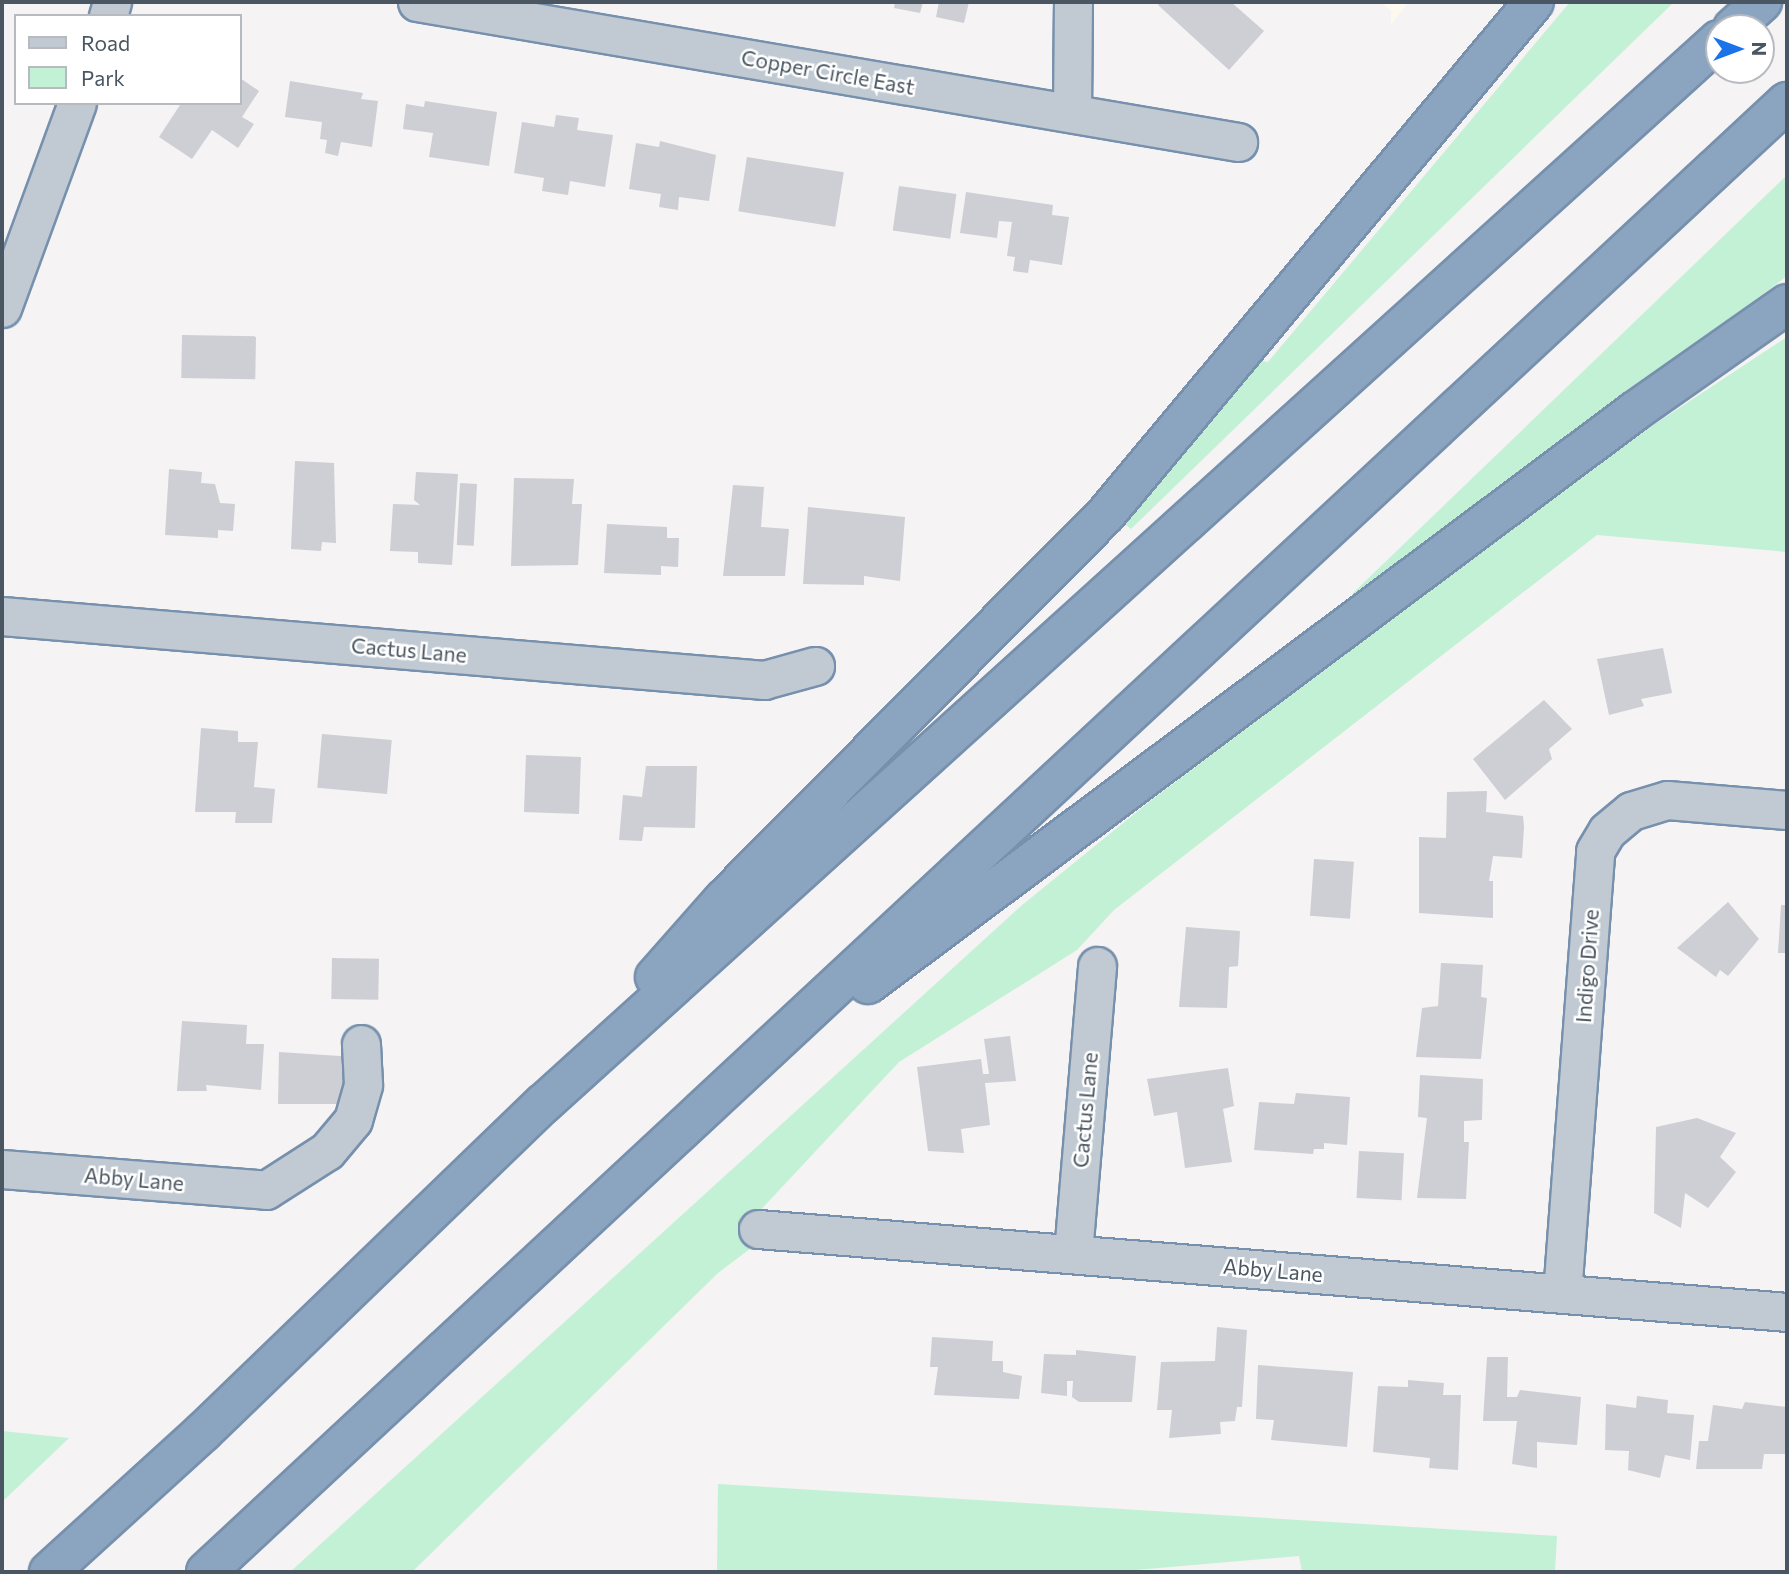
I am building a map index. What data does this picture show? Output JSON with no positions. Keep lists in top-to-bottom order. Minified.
{"streets":{"street":["Copper Circle East","Cactus Lane","Indigo Drive","Abby Lane"]},"crossings":[["Cactus Lane","Abby Lane"],["Indigo Drive","Abby Lane"]],"legend":["Road","Park"],"north":"right"}
